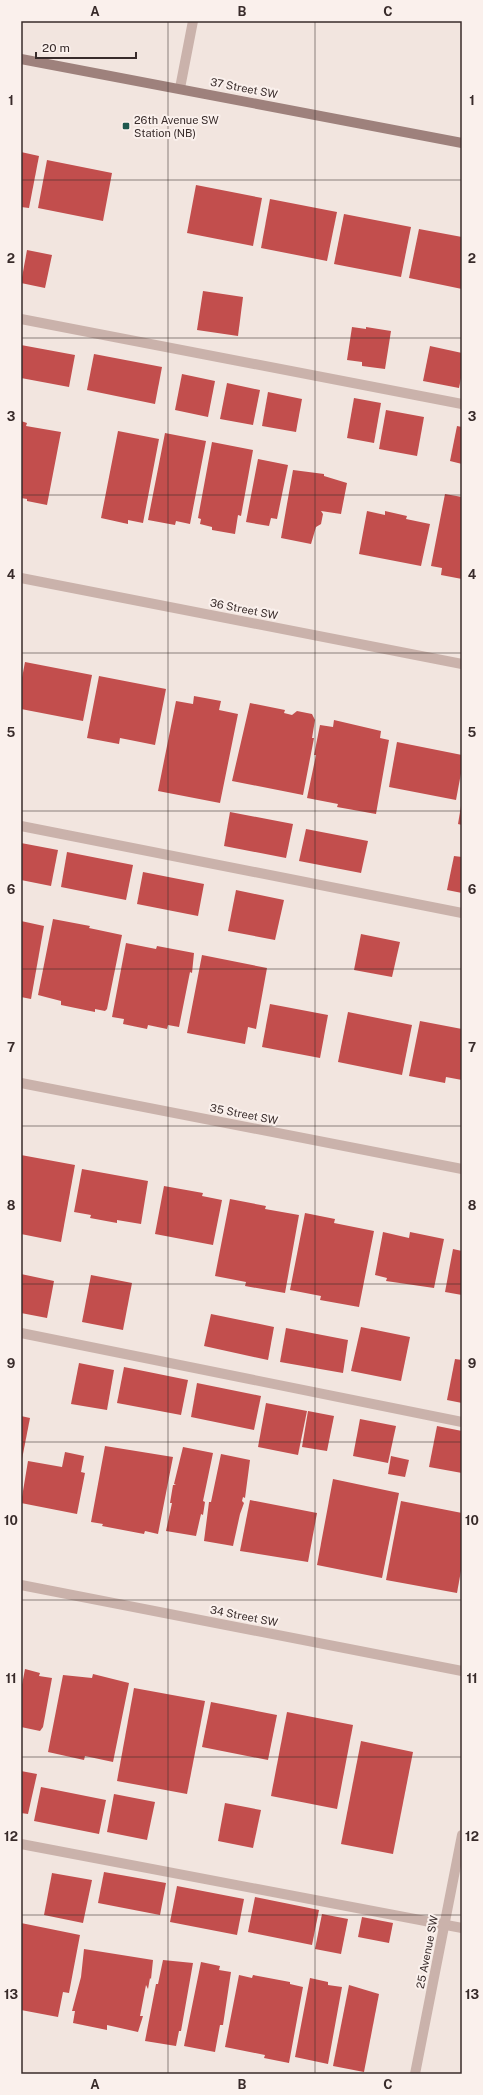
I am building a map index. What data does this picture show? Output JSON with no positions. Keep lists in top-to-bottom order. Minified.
{"streets":{"main road":["37 Street SW"],"street":["36 Street SW","35 Street SW","34 Street SW","25 Avenue SW"]},"places":{"transit":["26th Avenue SW Station (NB)"]},"scale_bar":"20 m","grid":{"columns":["A","B","C"],"rows":["1","2","3","4","5","6","7","8","9","10","11","12","13"]}}
